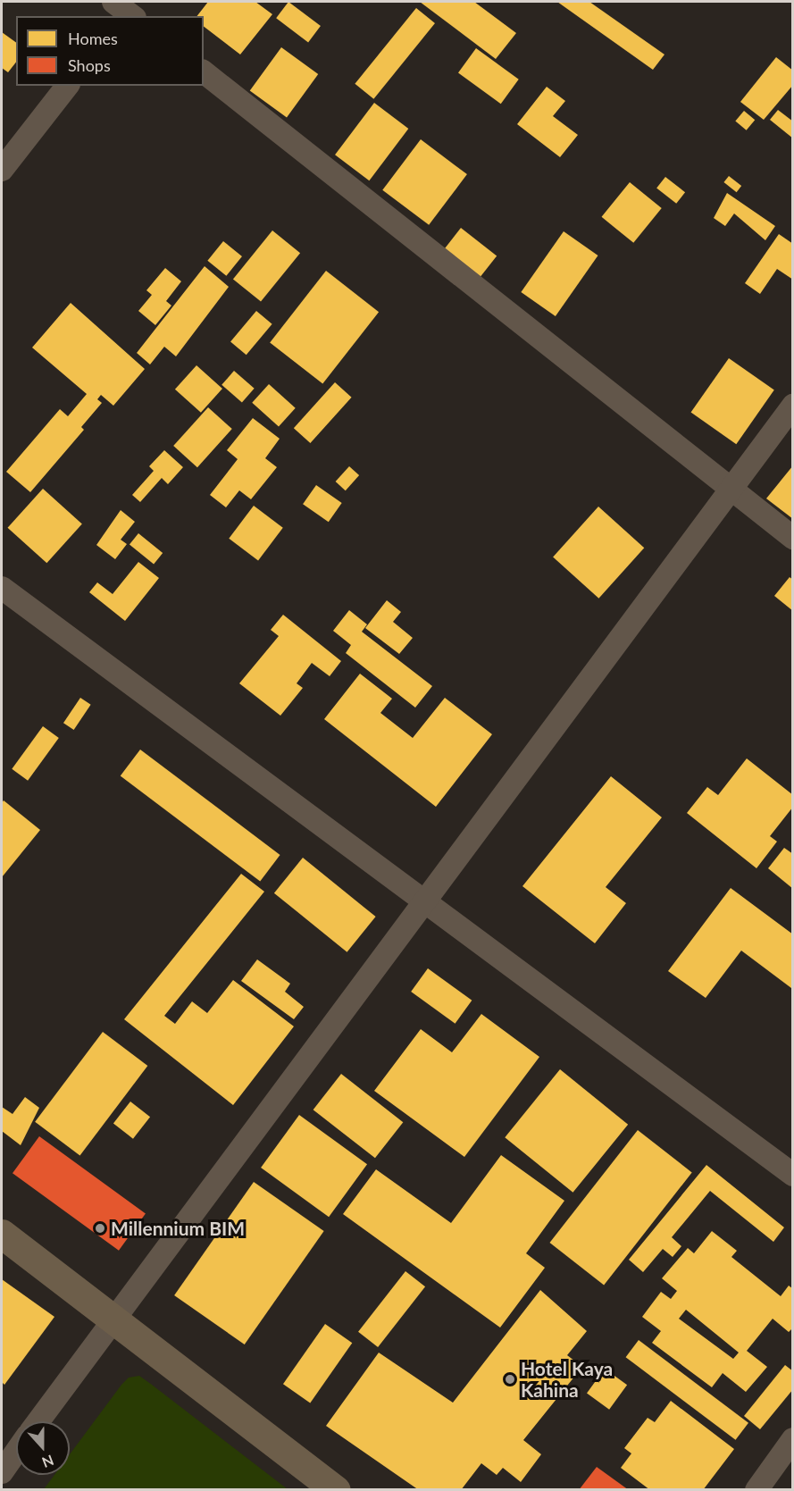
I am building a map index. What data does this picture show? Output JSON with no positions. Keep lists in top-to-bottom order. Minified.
{"places":["Millennium BIM","Hotel Kaya Kahina"],"legend":["Homes","Shops"],"north":"bottom"}
